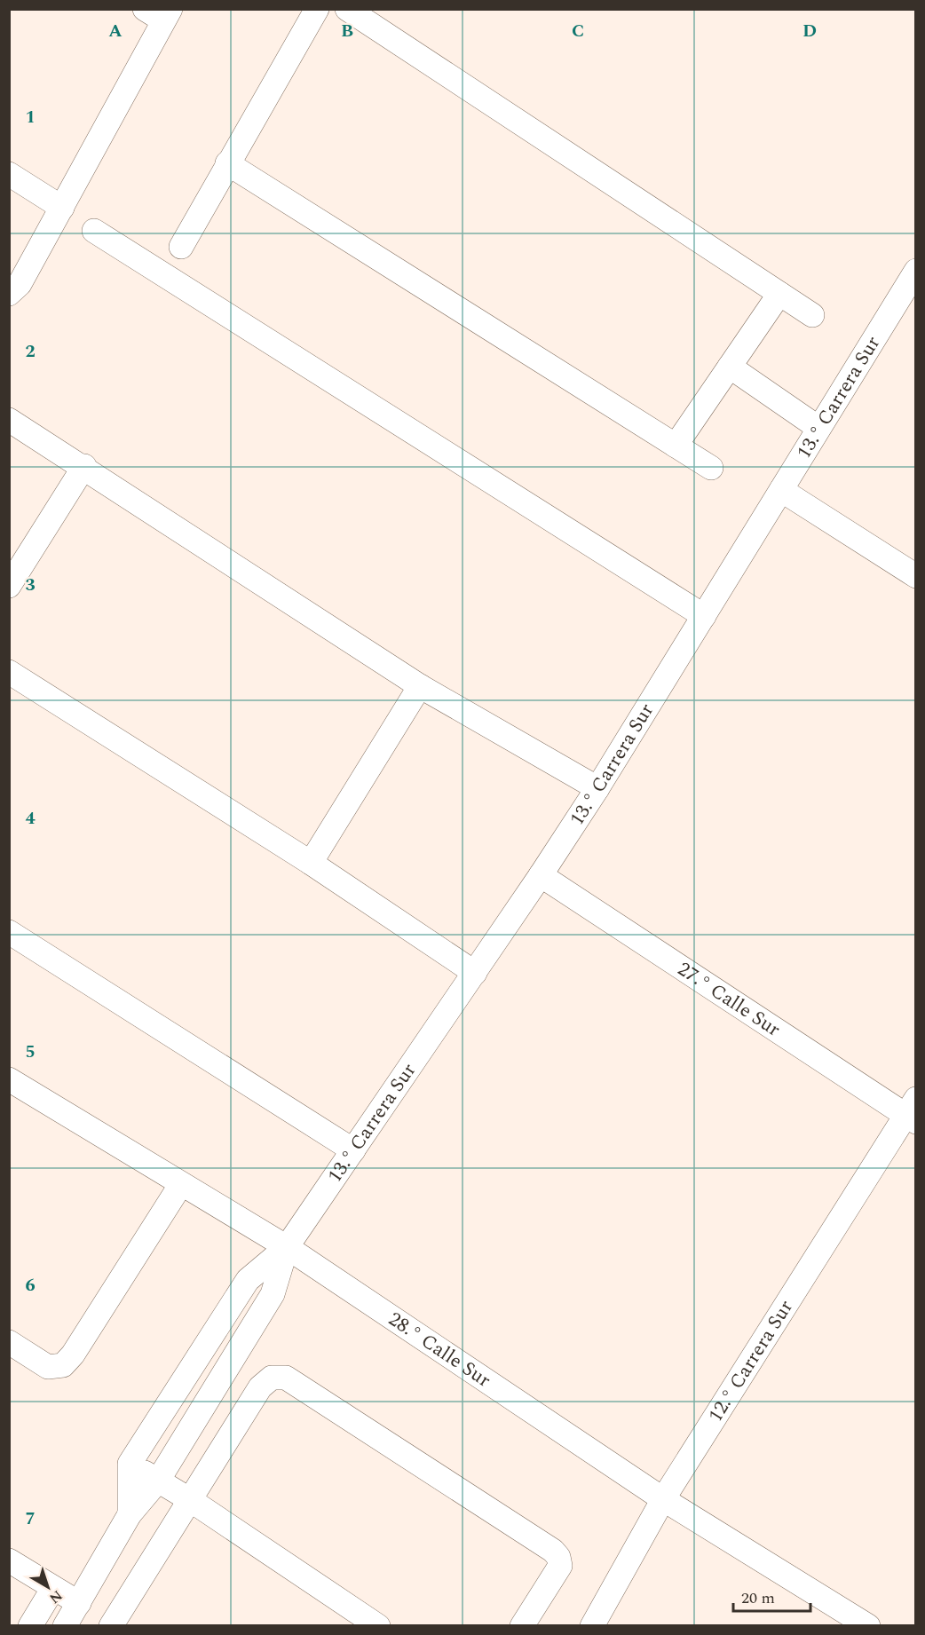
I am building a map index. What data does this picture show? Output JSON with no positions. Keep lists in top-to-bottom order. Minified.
{"streets":{"street":["13.° Carrera Sur","27.° Calle Sur","28.° Calle Sur","12.° Carrera Sur"]},"crossings":[["13.° Carrera Sur","27.° Calle Sur"],["13.° Carrera Sur","28.° Calle Sur"],["27.° Calle Sur","12.° Carrera Sur"],["28.° Calle Sur","12.° Carrera Sur"]],"scale_bar":"20 m","north":"bottom right","grid":{"columns":["A","B","C","D"],"rows":["1","2","3","4","5","6","7"]}}
